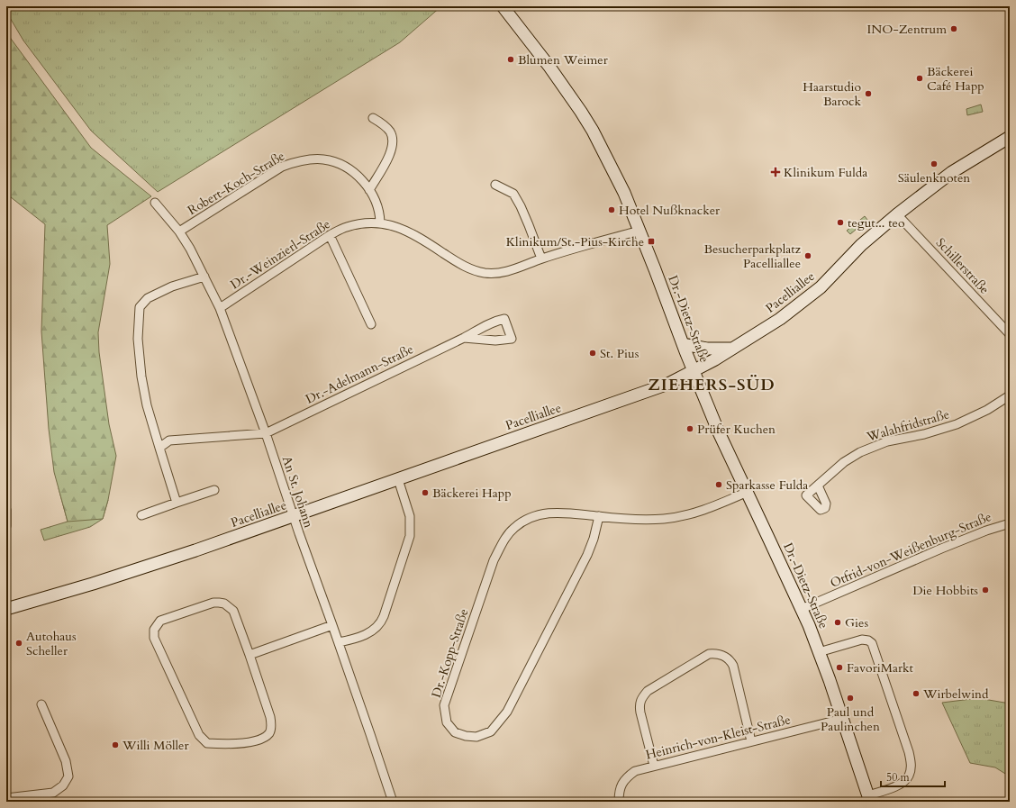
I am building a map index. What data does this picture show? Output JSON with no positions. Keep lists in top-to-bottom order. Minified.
{"streets":{"main road":["Pacelliallee","Dr.-Dietz-Straße"],"street":["Robert-Koch-Straße","Dr.-Weinzierl-Straße","Schillerstraße","Dr.-Adelmann-Straße","Walahfridstraße","An St. Johann","Otfrid-von-Weißenburg-Straße","Dr.-Kopp-Straße","Heinrich-von-Kleist-Straße"]},"crossings":[["Robert-Koch-Straße","Dr.-Weinzierl-Straße"],["Robert-Koch-Straße","An St. Johann"],["Dr.-Weinzierl-Straße","Dr.-Dietz-Straße"],["Dr.-Weinzierl-Straße","An St. Johann"],["Schillerstraße","Pacelliallee"],["Pacelliallee","Dr.-Dietz-Straße"],["Pacelliallee","An St. Johann"],["Dr.-Dietz-Straße","Otfrid-von-Weißenburg-Straße"],["Dr.-Dietz-Straße","Dr.-Kopp-Straße"],["Dr.-Dietz-Straße","Heinrich-von-Kleist-Straße"],["Dr.-Adelmann-Straße","An St. Johann"]],"districts":["ZIEHERS-SÜD"],"places":{"other":["INO-Zentrum","Blumen Weimer","Bäckerei Café Happ","Haarstudio Barock","Säulenknoten","Hotel Nußknacker","tegut... teo","Besucherparkplatz Pacelliallee","St. Pius","Prüfer Kuchen","Sparkasse Fulda","Bäckerei Happ","Die Hobbits","Gies","Autohaus Scheller","FavoriMarkt","Wirbelwind","Paul und Paulinchen","Willi Möller"],"health":["Klinikum Fulda"],"transit":["Klinikum/St.-Pius-Kirche"]},"scale_bar":"50 m"}
